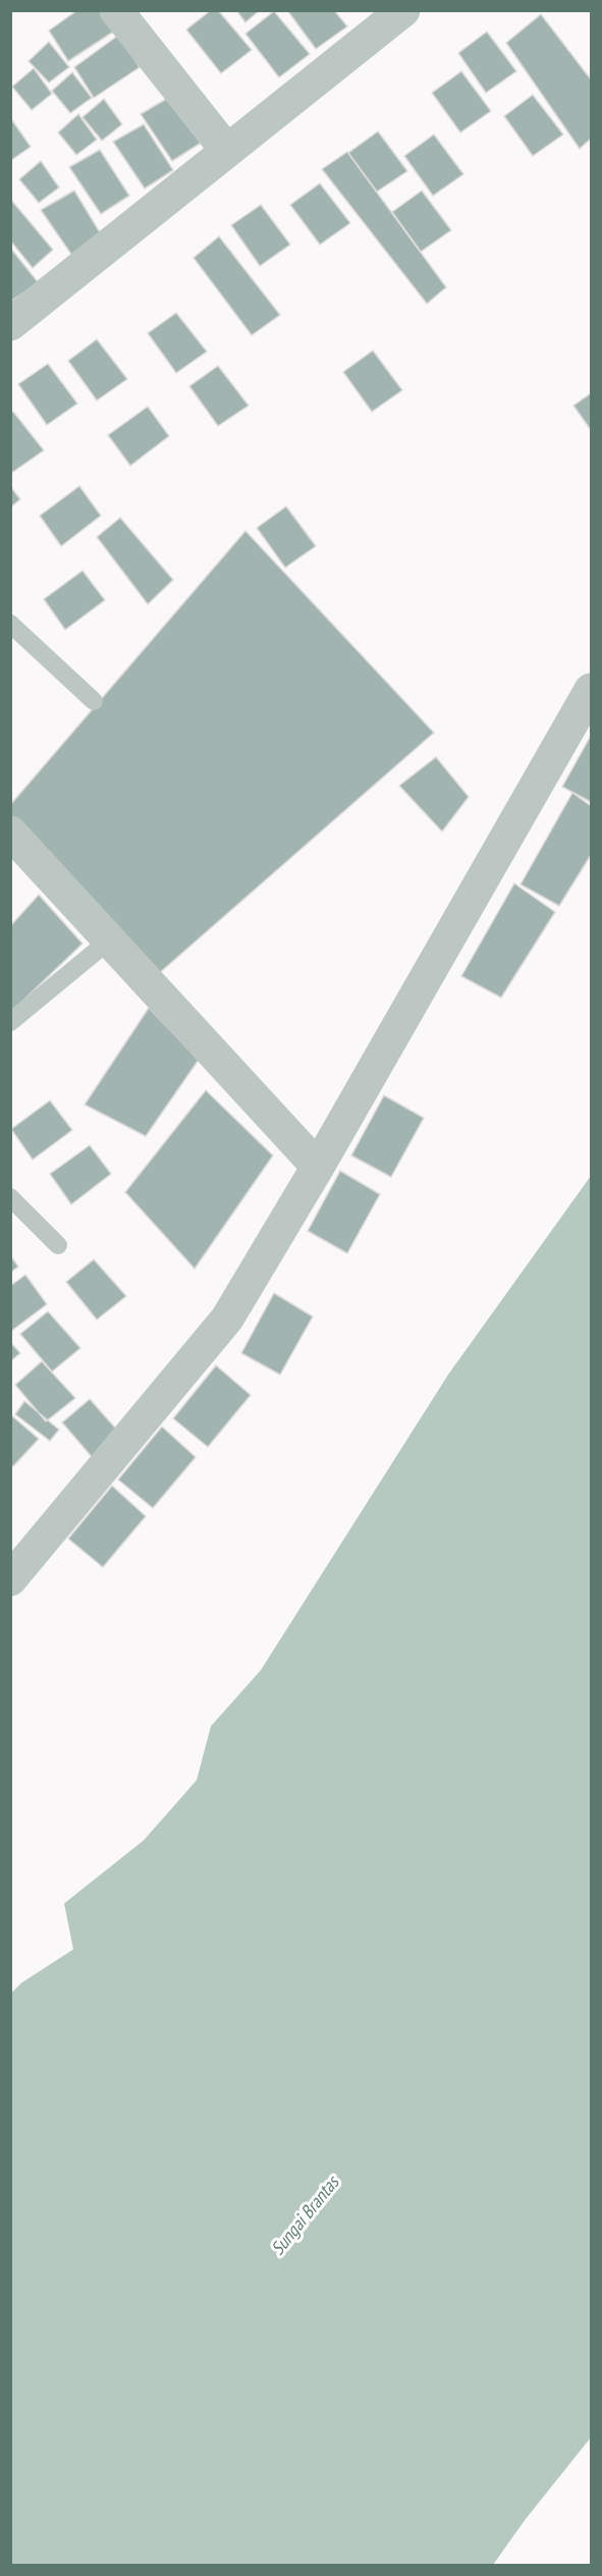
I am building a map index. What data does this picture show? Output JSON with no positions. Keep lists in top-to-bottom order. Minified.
{"water":["Sungai Brantas"]}
